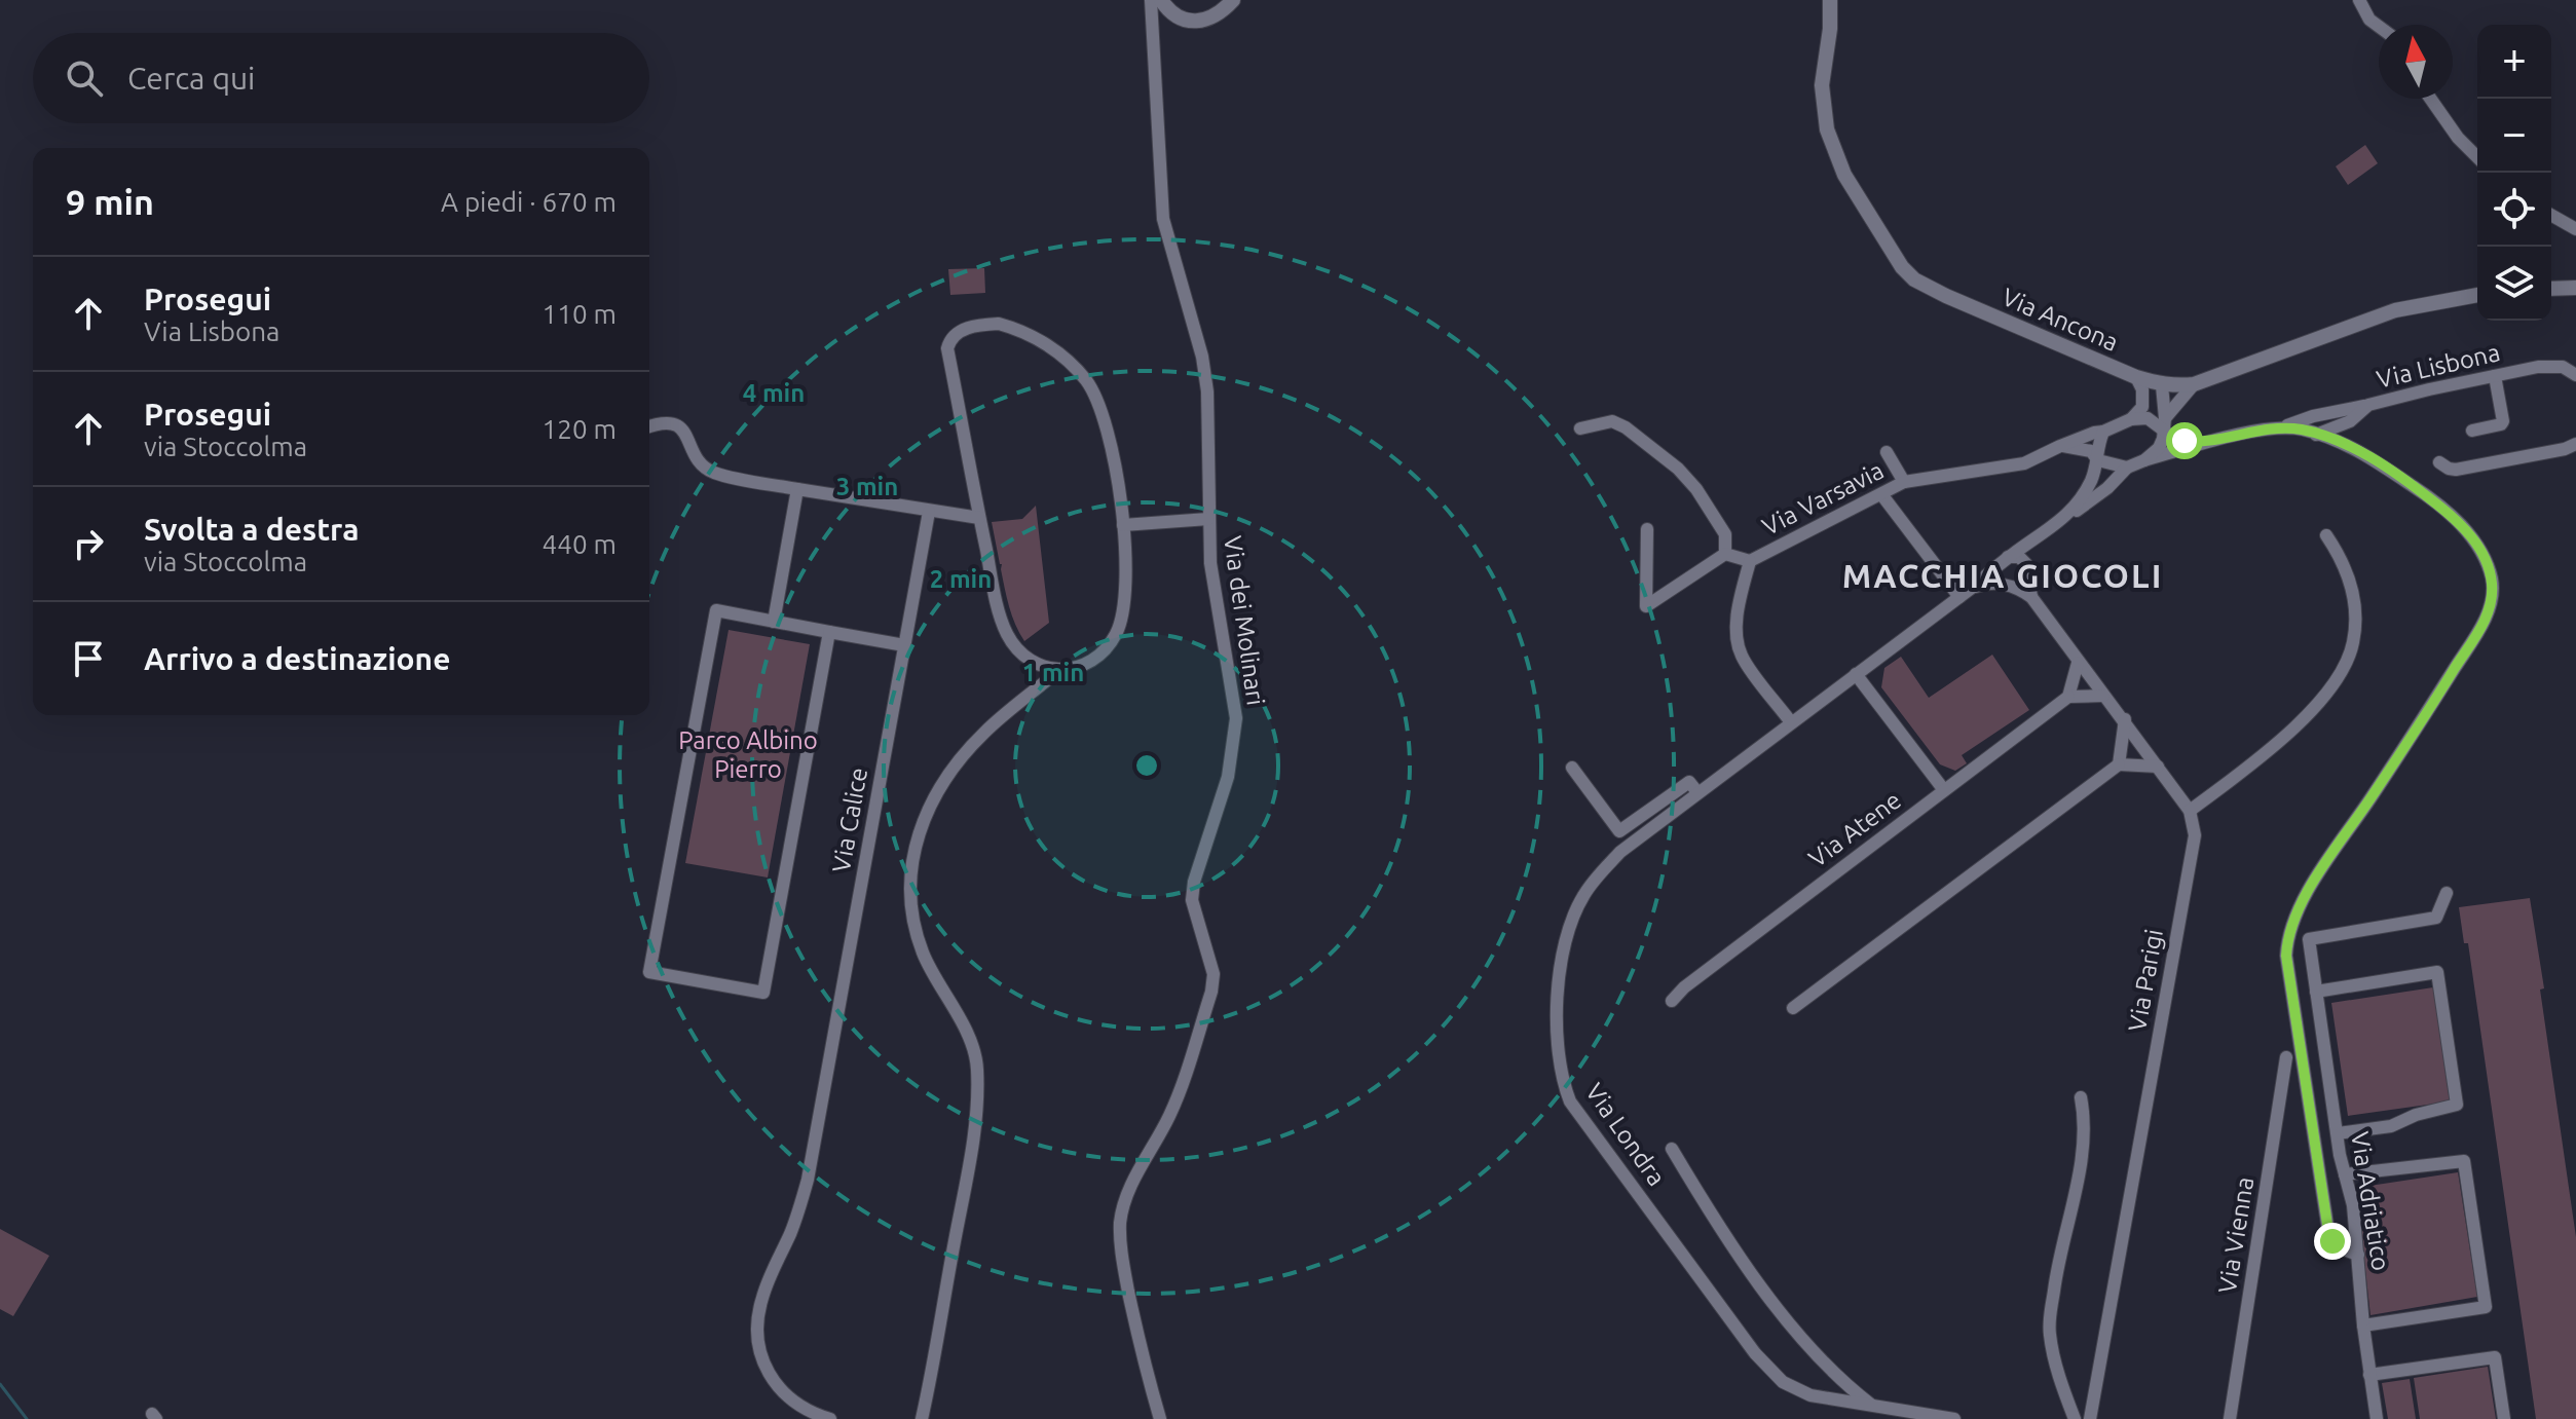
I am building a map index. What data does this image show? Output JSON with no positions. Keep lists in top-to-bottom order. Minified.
{"streets":{"street":["Via Ancona","Via Lisbona","Via Varsavia","Via dei Molinari","Via Calice","Via Atene","Via Parigi","Via Londra","Via Adriatico","Via Vienna"]},"districts":["MACCHIA GIOCOLI"],"parks":["Parco Albino Pierro"],"north":"top","page":{"map_buttons":["+","−"],"search":"Cerca qui","heading":["9 min","A piedi · 670 m"],"list":[["Prosegui","Via Lisbona","110 m"],["Prosegui","via Stoccolma","120 m"],["Svolta a destra","via Stoccolma","440 m"],"Arrivo a destinazione"]},"rings":["4 min","3 min","2 min","1 min"]}
